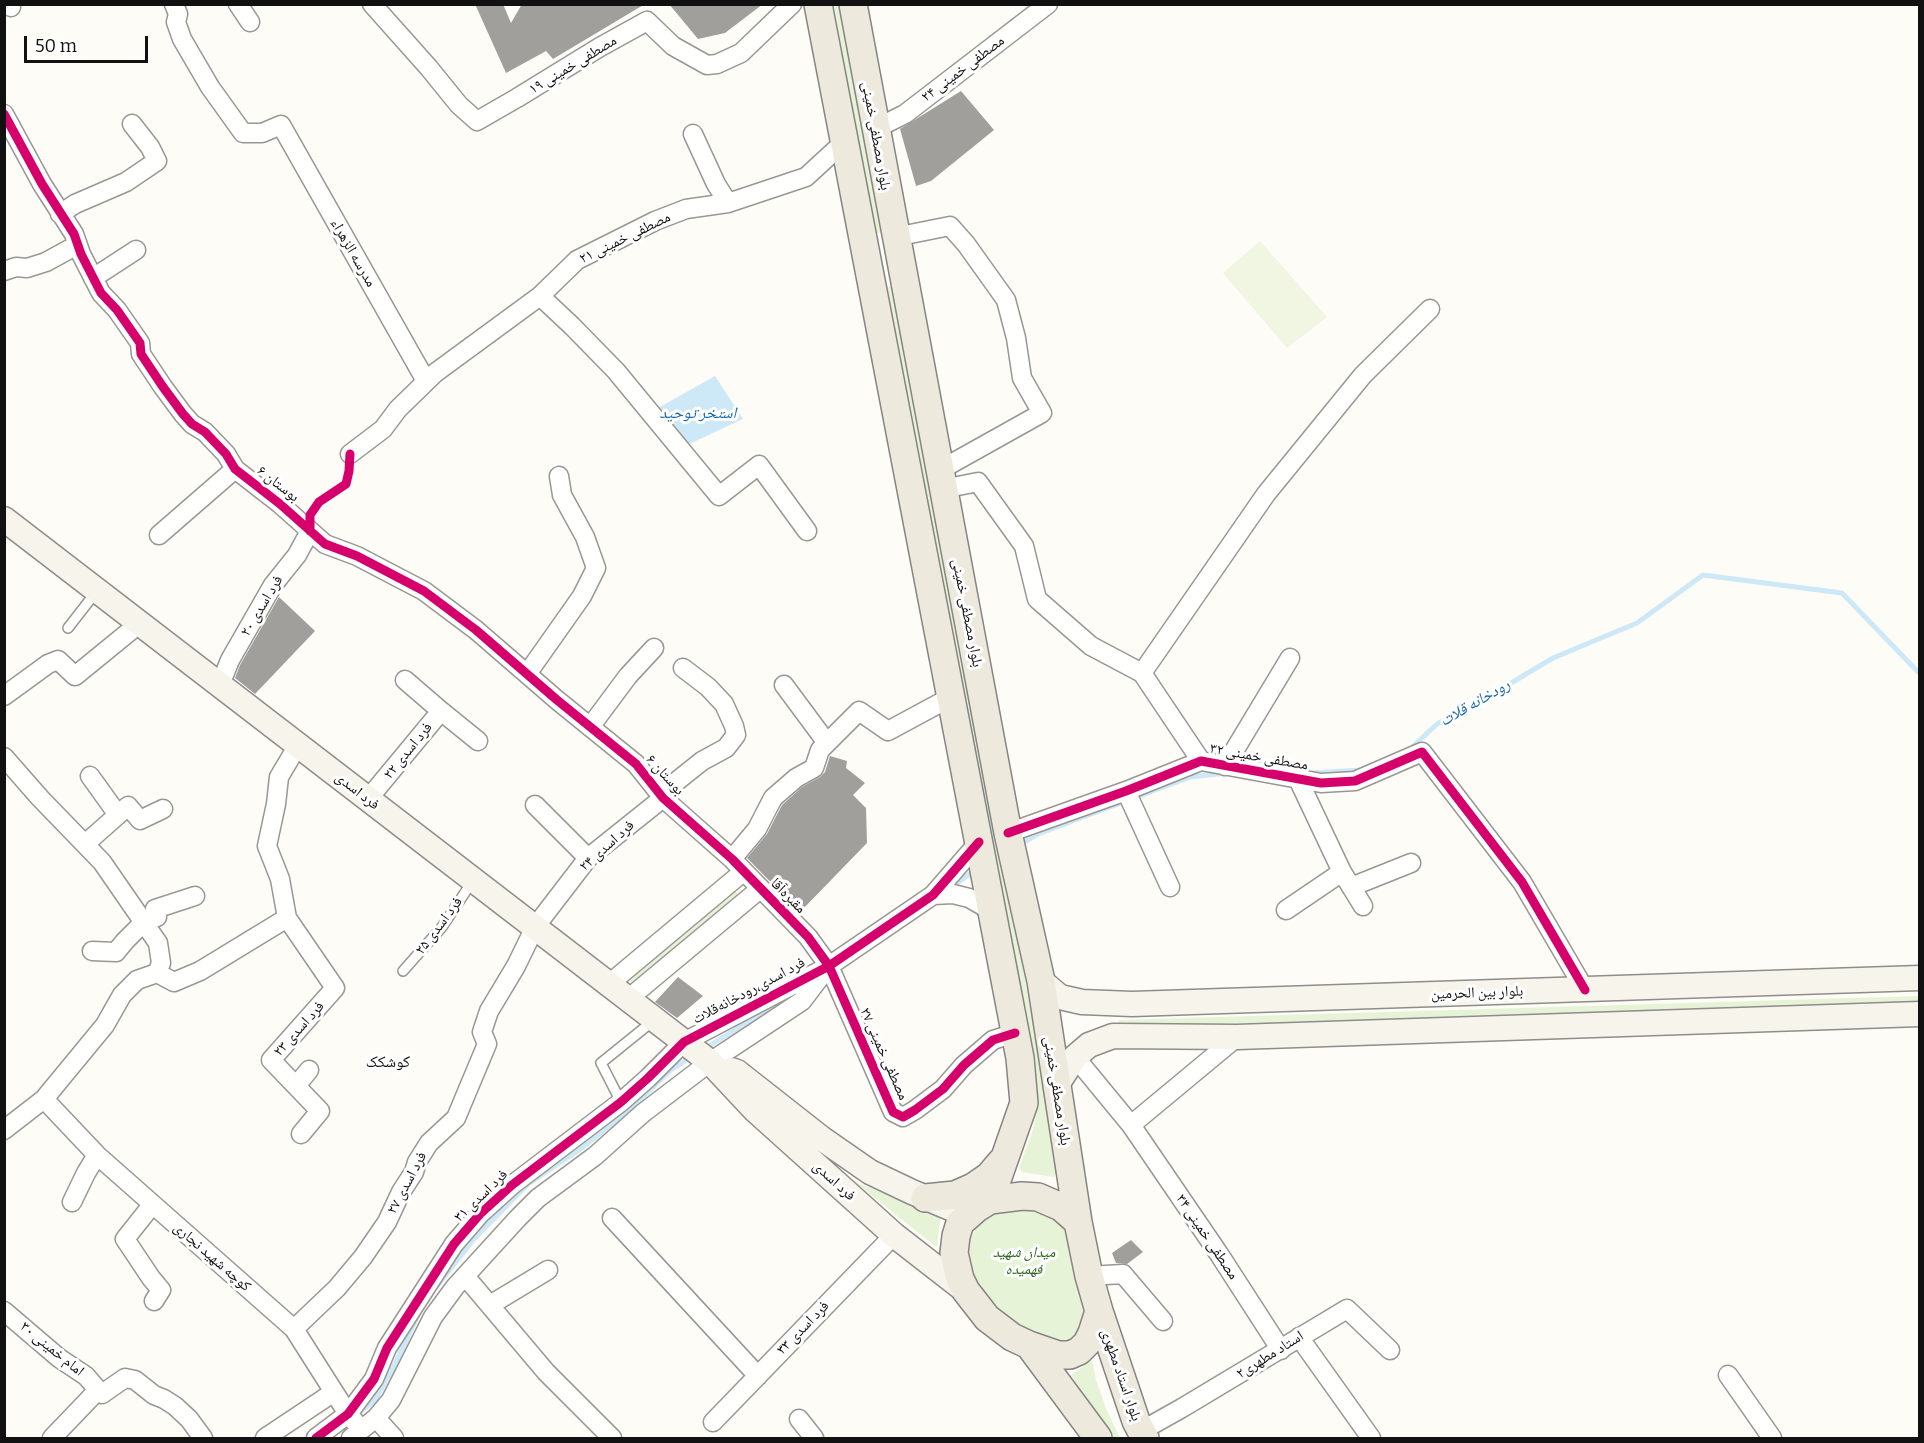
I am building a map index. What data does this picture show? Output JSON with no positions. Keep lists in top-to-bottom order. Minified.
{"streets":{"main road":["بلوار مصطفی خمینی","فرد اسدی","بلوار بین الحرمین","بلوار استاد مطهری"],"street":["مصطفی خمینی ۱۹","مصطفی خمینی ۲۴","مصطفی خمینی ۲۱","مدرسه الزهراء","بوستان ۶","فرد اسدی ۲۰","فرد اسدی ۲۲","مصطفی خمینی ۳۲","فرد اسدی ۲۴","مقبره‌آقا","فرد اسدی،رودخانه‌قلات","فرد اسدی ۲۳","مصطفی خمینی ۲۷","فرد اسدی ۲۷","فرد اسدی ۳۱","مصطفی خمینی ۳۴","کوچه شهید ‌نجاری","فرد اسدی ۳۳","امام خمینی ۳۰","استاد مطهری۲"],"lane":["فرد اسدی ۲۵"]},"crossings":[["مصطفی خمینی ۲۴","بلوار مصطفی خمینی"],["بلوار مصطفی خمینی","مصطفی خمینی ۲۱"],["بلوار مصطفی خمینی","مصطفی خمینی ۳۲"],["بلوار مصطفی خمینی","فرد اسدی"],["بلوار مصطفی خمینی","بلوار بین الحرمین"],["بلوار مصطفی خمینی","مصطفی خمینی ۲۷"],["بلوار مصطفی خمینی","بلوار استاد مطهری"],["مصطفی خمینی ۲۱","مدرسه الزهراء"],["بوستان ۶","فرد اسدی ۲۰"],["بوستان ۶","فرد اسدی ۲۴"],["بوستان ۶","مقبره‌آقا"],["فرد اسدی ۲۰","فرد اسدی"],["فرد اسدی ۲۲","فرد اسدی"],["مصطفی خمینی ۳۲","بلوار بین الحرمین"],["فرد اسدی","فرد اسدی ۲۴"],["فرد اسدی","فرد اسدی ۲۵"],["فرد اسدی","فرد اسدی،رودخانه‌قلات"],["فرد اسدی","فرد اسدی ۲۳"],["فرد اسدی","فرد اسدی ۲۷"],["فرد اسدی","فرد اسدی ۳۱"],["فرد اسدی","فرد اسدی ۳۳"],["فرد اسدی","بلوار استاد مطهری"],["فرد اسدی ۲۴","فرد اسدی ۲۷"],["مقبره‌آقا","فرد اسدی،رودخانه‌قلات"],["مقبره‌آقا","مصطفی خمینی ۲۷"],["فرد اسدی،رودخانه‌قلات","مصطفی خمینی ۲۷"],["فرد اسدی،رودخانه‌قلات","فرد اسدی ۳۱"],["فرد اسدی ۲۷","کوچه شهید ‌نجاری"],["فرد اسدی ۳۱","کوچه شهید ‌نجاری"],["مصطفی خمینی ۳۴","استاد مطهری۲"],["استاد مطهری۲","بلوار استاد مطهری"]],"districts":["کوشکک"],"water":["استخر توحید","رودخانه قلات"],"parks":["میدان شهید فهمیده"],"scale_bar":"50 m"}
